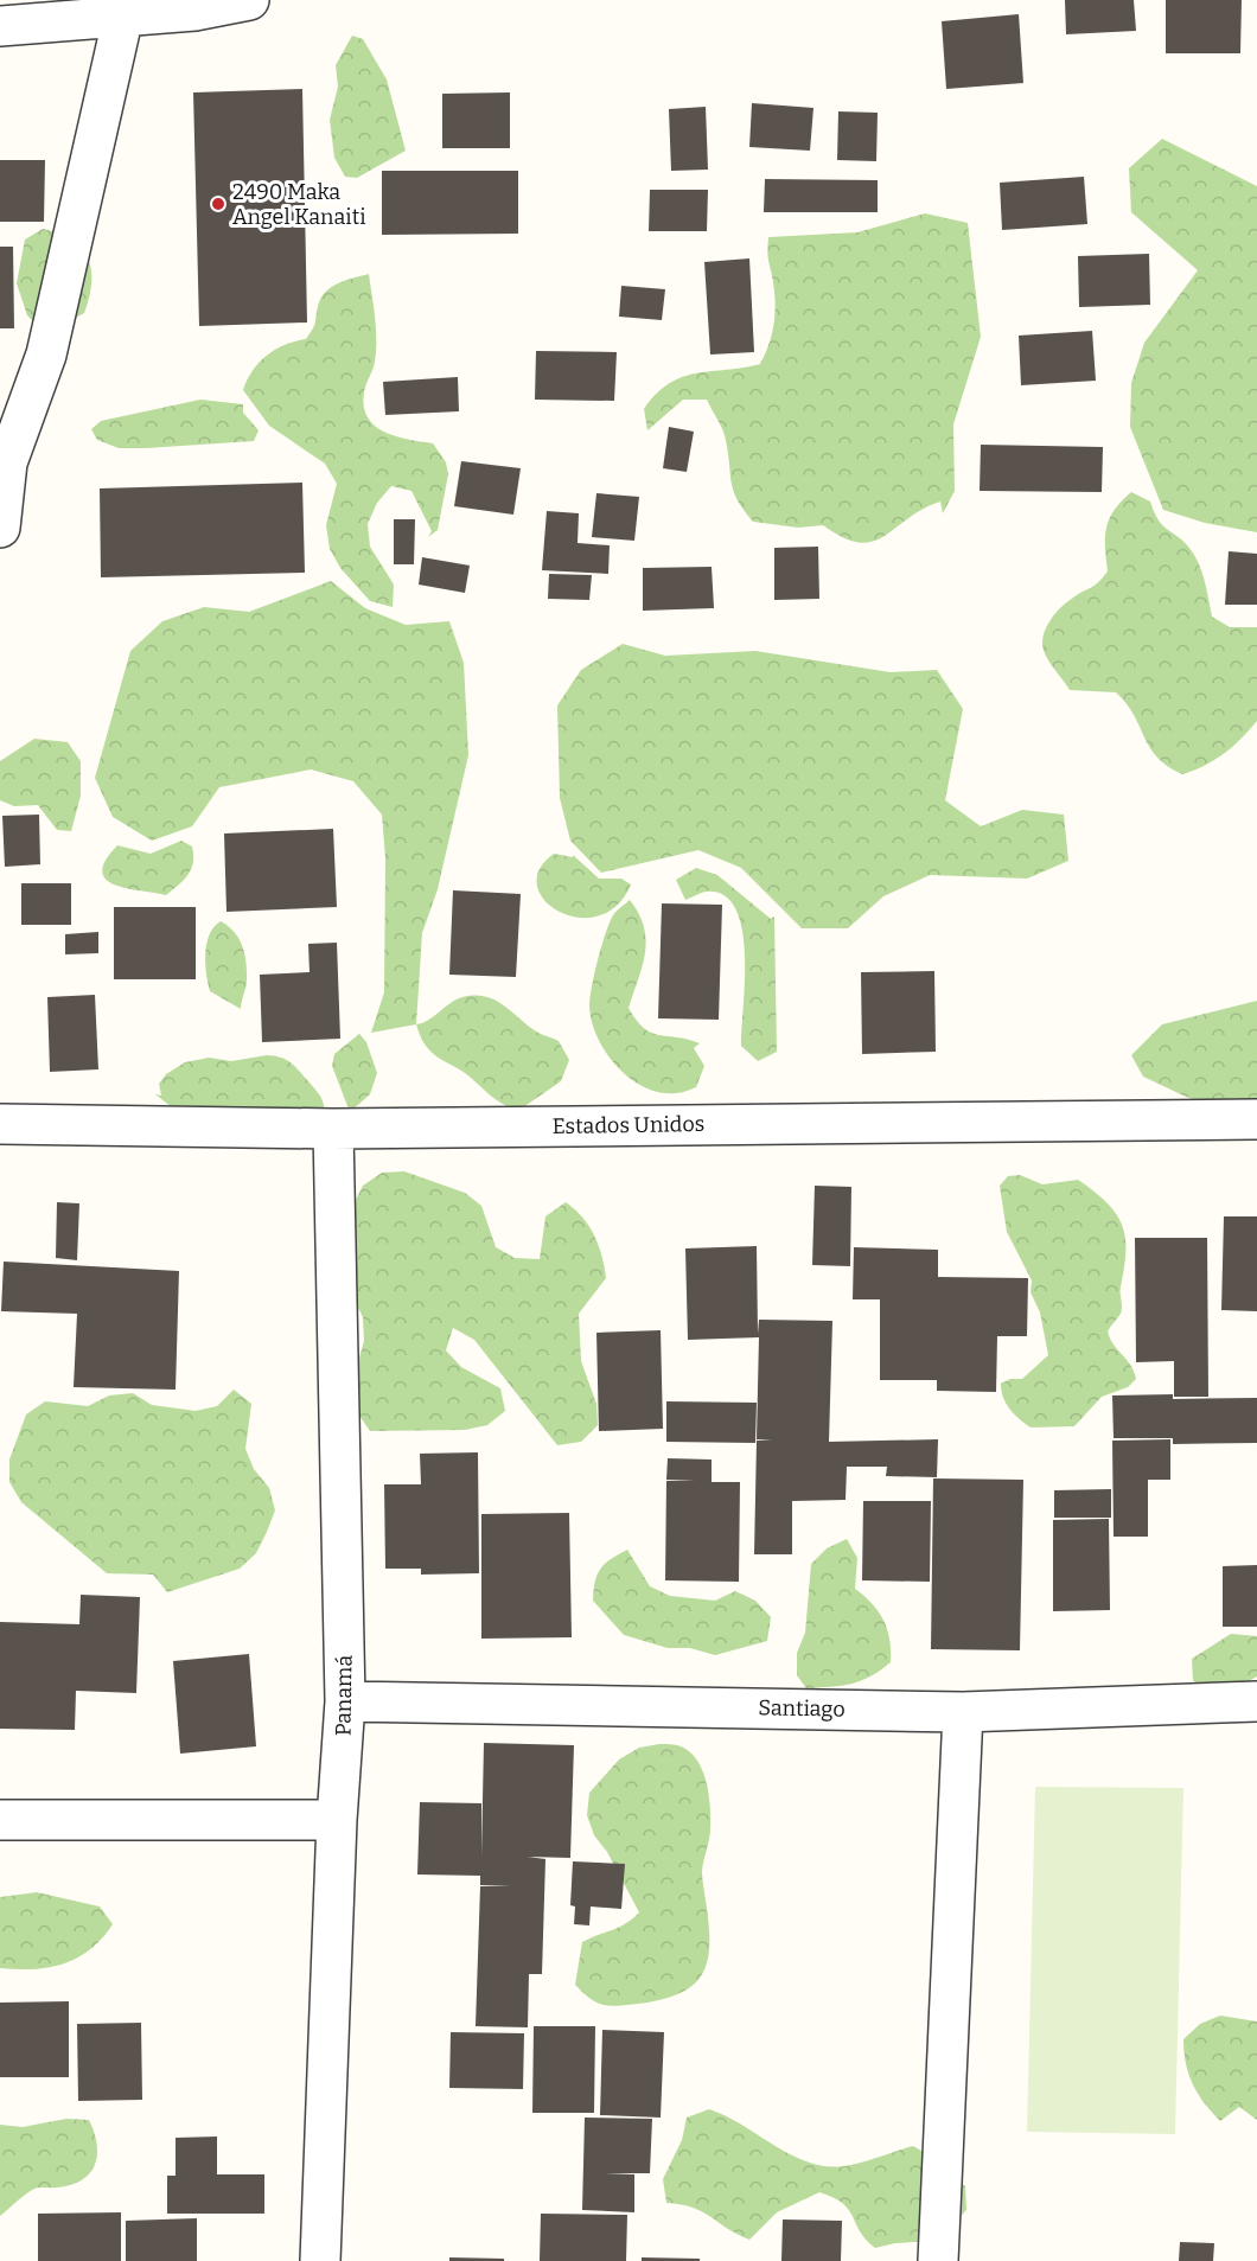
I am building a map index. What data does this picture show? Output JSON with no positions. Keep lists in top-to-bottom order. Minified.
{"streets":{"street":["Estados Unidos","Panamá","Santiago"]},"crossings":[["Estados Unidos","Panamá"],["Panamá","Santiago"]],"places":["2490 Maka Angel Kanaiti"]}
